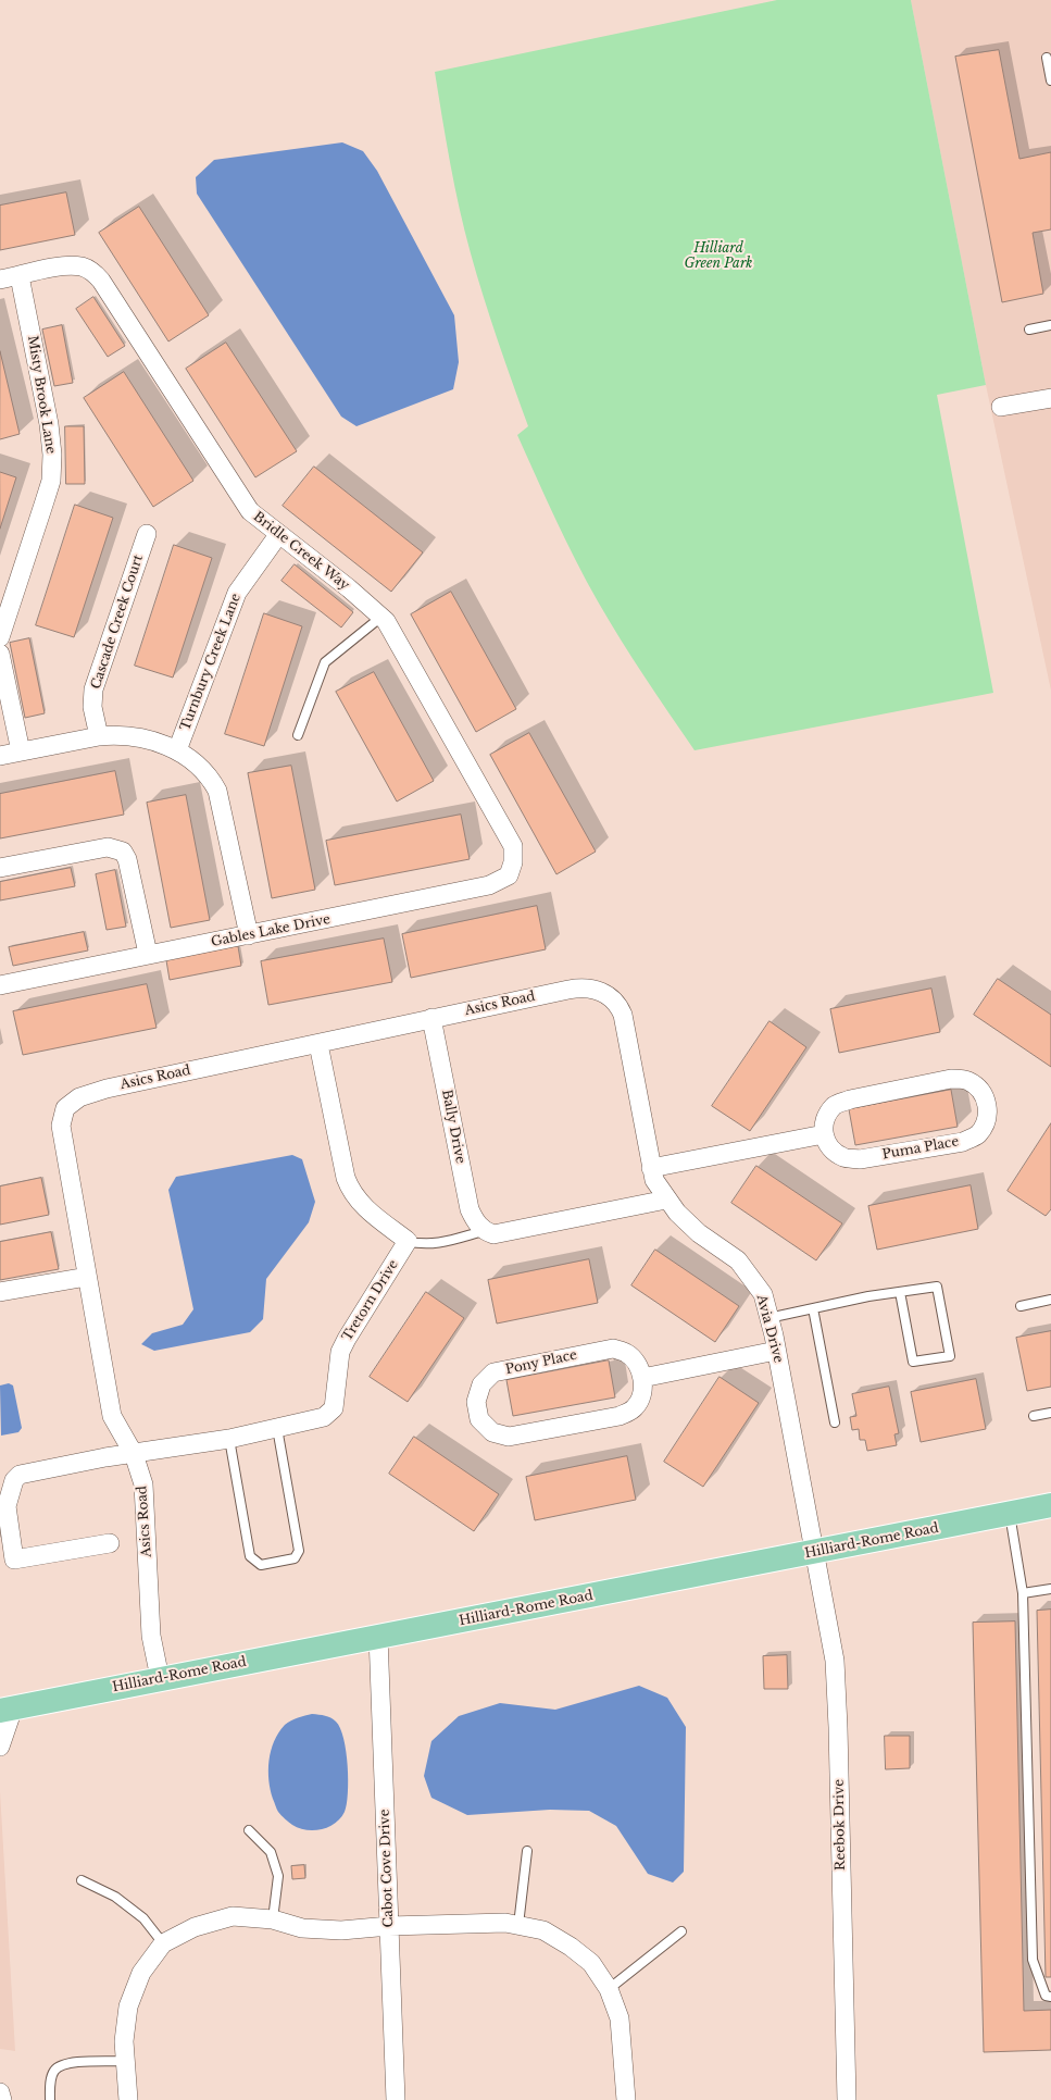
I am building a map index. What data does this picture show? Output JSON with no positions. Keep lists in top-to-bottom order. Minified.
{"streets":{"main road":["Hilliard-Rome Road"],"street":["Misty Brook Lane","Bridle Creek Way","Cascade Creek Court","Turnbury Creek Lane","Gables Lake Drive","Asics Road","Bally Drive","Puma Place","Tretorn Drive","Avia Drive","Pony Place","Reebok Drive","Cabot Cove Drive"]},"crossings":[["Misty Brook Lane","Bridle Creek Way"],["Bridle Creek Way","Turnbury Creek Lane"],["Bridle Creek Way","Gables Lake Drive"],["Asics Road","Bally Drive"],["Asics Road","Tretorn Drive"],["Asics Road","Avia Drive"],["Asics Road","Hilliard-Rome Road"],["Avia Drive","Hilliard-Rome Road"],["Avia Drive","Reebok Drive"],["Hilliard-Rome Road","Reebok Drive"],["Hilliard-Rome Road","Cabot Cove Drive"]],"parks":["Hilliard Green Park"]}
